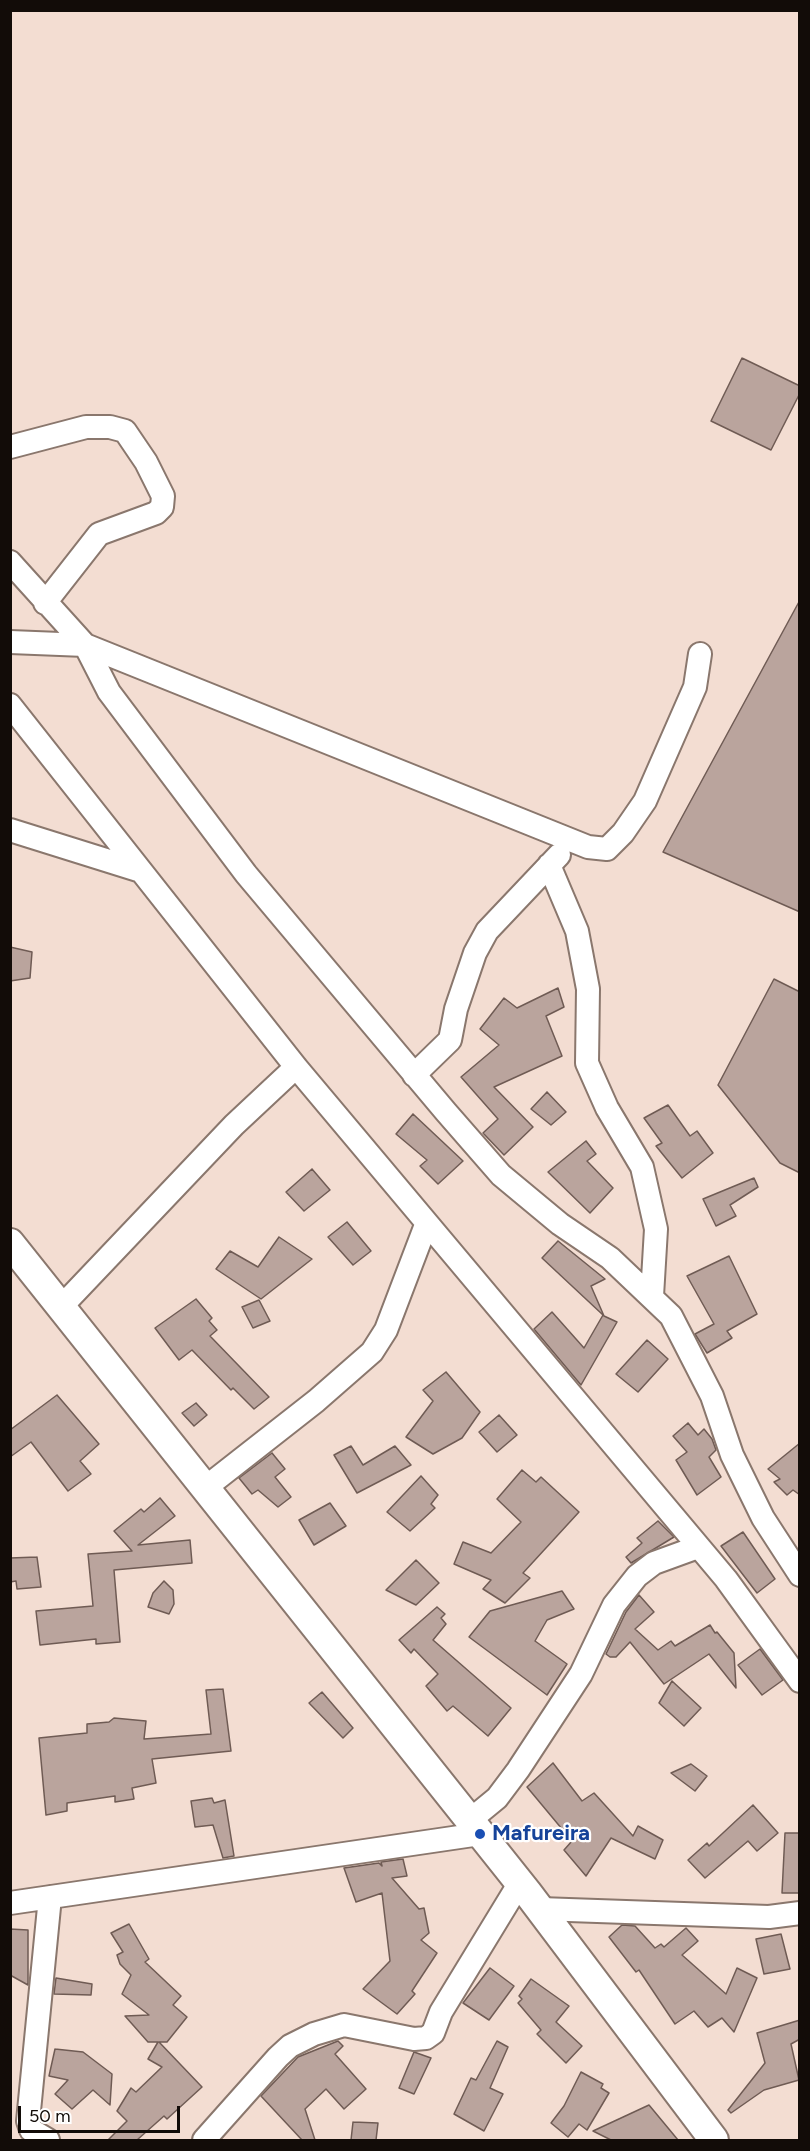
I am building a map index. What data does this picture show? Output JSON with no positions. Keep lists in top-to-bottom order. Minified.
{"places":["Mafureira"],"scale_bar":"50 m"}
